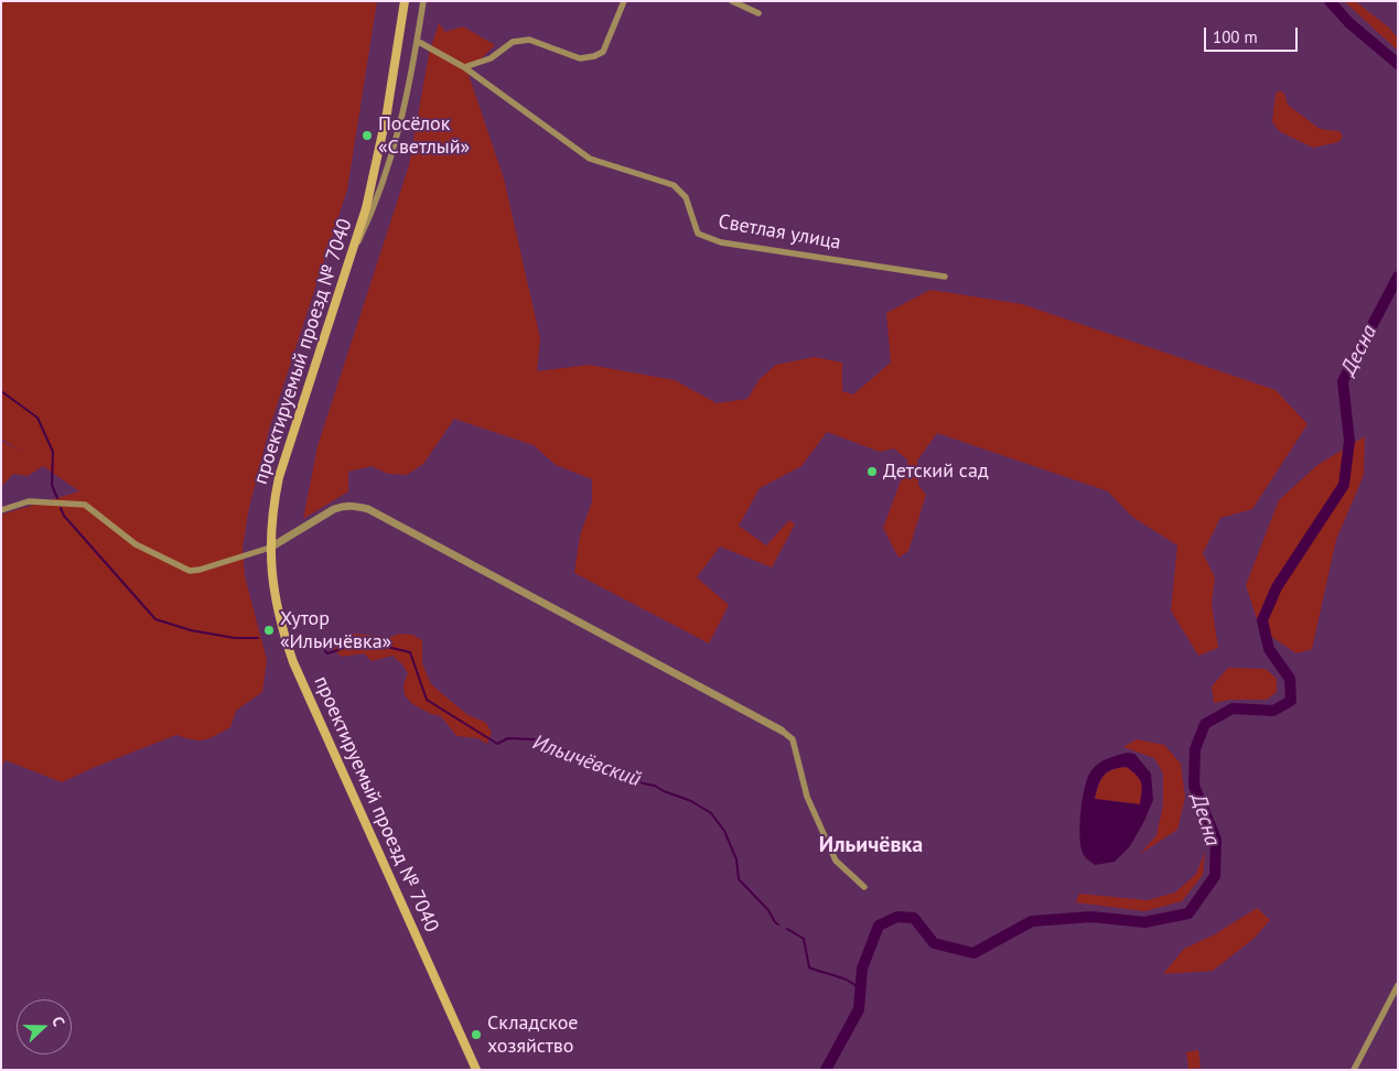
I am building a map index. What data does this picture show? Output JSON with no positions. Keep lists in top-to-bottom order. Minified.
{"streets":{"main road":["проектируемый проезд № 7040"],"street":["Светлая улица"]},"districts":["Ильичёвка"],"water":["Десна","Ильичёвский"],"places":["Посёлок «Светлый»","Детский сад","Хутор «Ильичёвка»","Складское хозяйство"],"scale_bar":"100 m","north":"right"}
